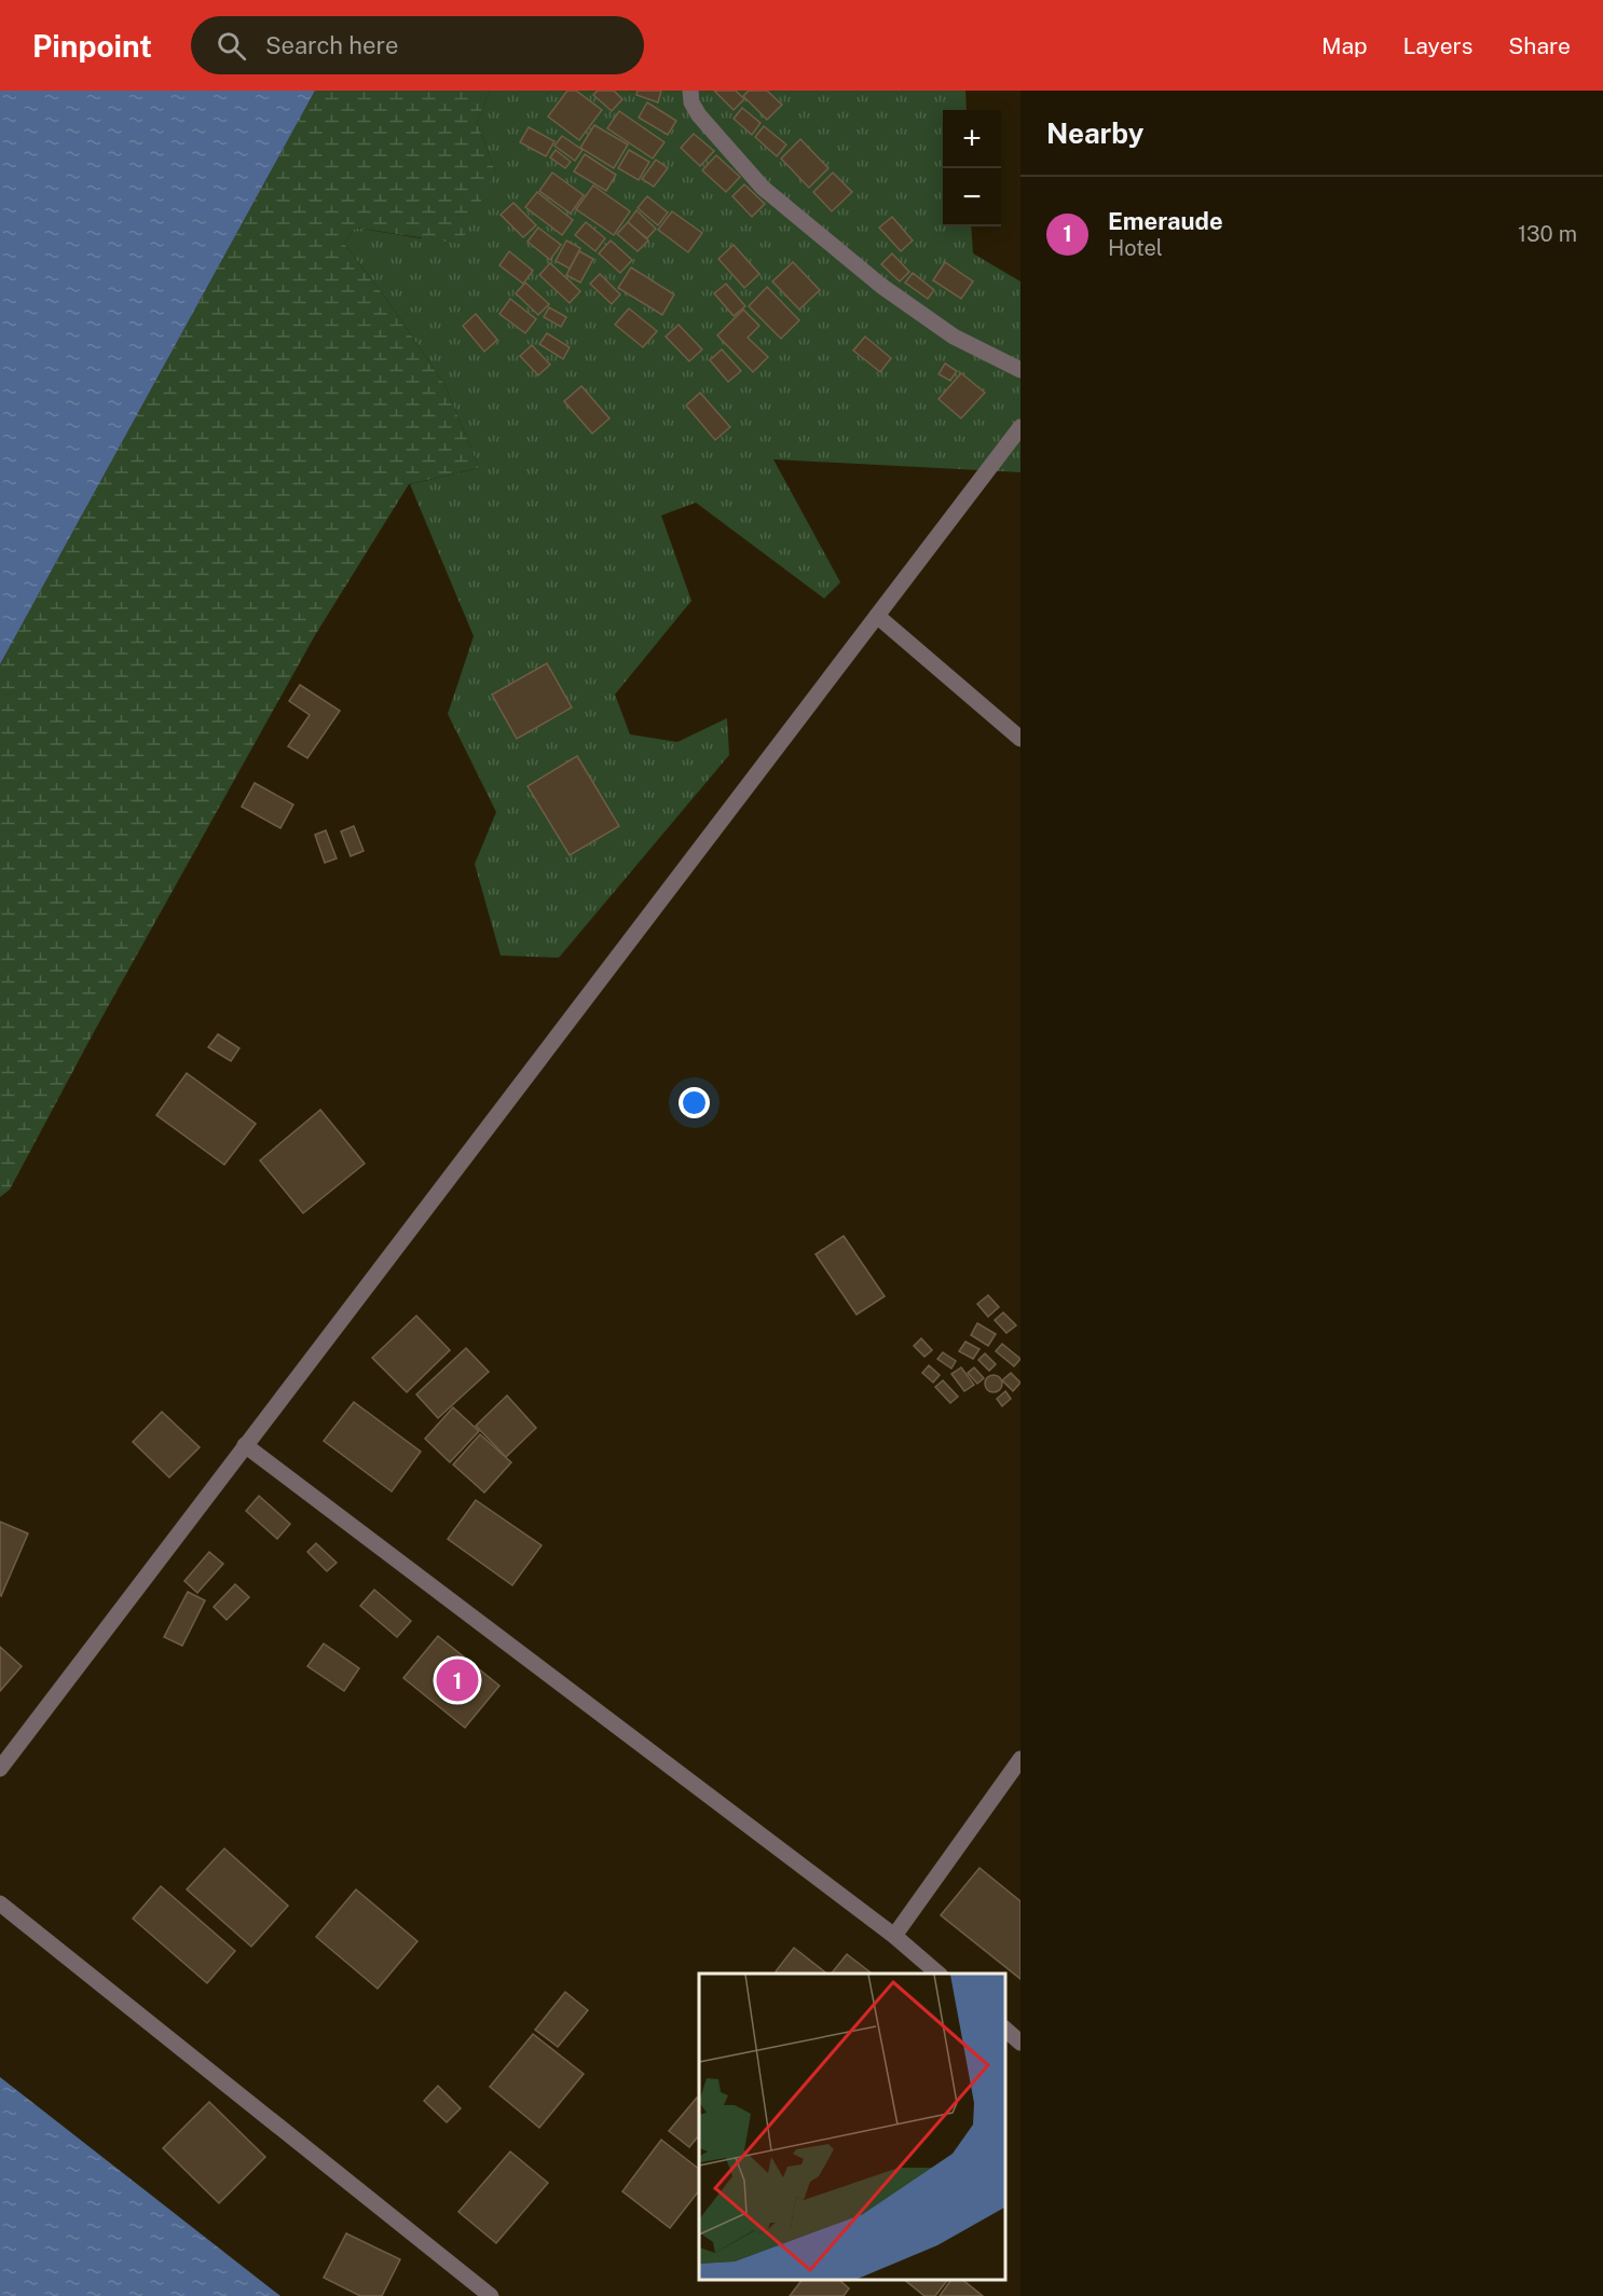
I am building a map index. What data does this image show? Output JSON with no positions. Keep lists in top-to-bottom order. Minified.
{"page":{"header":"Pinpoint","search":"Search here","nav":["Map","Layers","Share"],"heading":"Nearby","map_buttons":["+","−"],"list":[{"mark":"1","name":"Emeraude","note":"Hotel","value":"130 m"}],"pins":"1"}}
